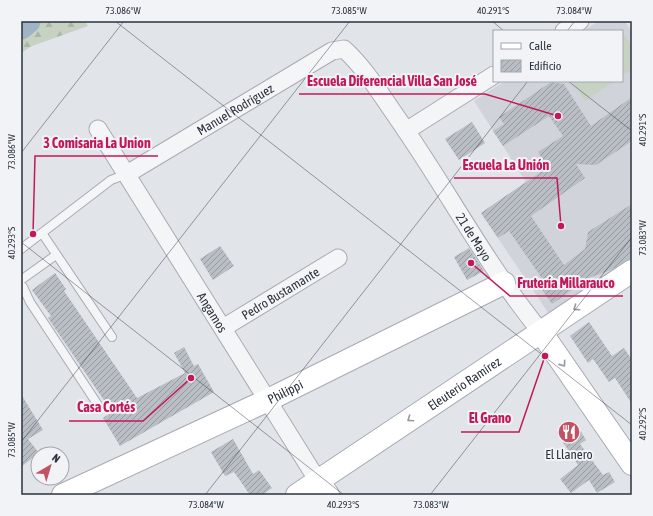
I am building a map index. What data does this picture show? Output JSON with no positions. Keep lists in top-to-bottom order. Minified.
{"streets":{"main road":["21 de Mayo","Eleuterio Ramírez","Philippi"],"street":["Manuel Rodríguez","Pedro Bustamante","Angamos"]},"crossings":[["Manuel Rodríguez","21 de Mayo"],["Manuel Rodríguez","Angamos"],["21 de Mayo","Eleuterio Ramírez"],["21 de Mayo","Philippi"],["Pedro Bustamante","Angamos"],["Angamos","Eleuterio Ramírez"],["Angamos","Philippi"]],"one_way":["Eleuterio Ramírez"],"places":{"other":["Escuela Diferencial Villa San José","Escuela La Unión","3 Comisaria La Union","Frutería Millarauco","El Grano","Casa Cortés"],"restaurant":["El Llanero"]},"legend":["Calle","Edificio"],"north":"top right","coordinates":["73.086°W","73.085°W","40.291°S","73.084°W","73.083°W","40.293°S","40.292°S"]}
